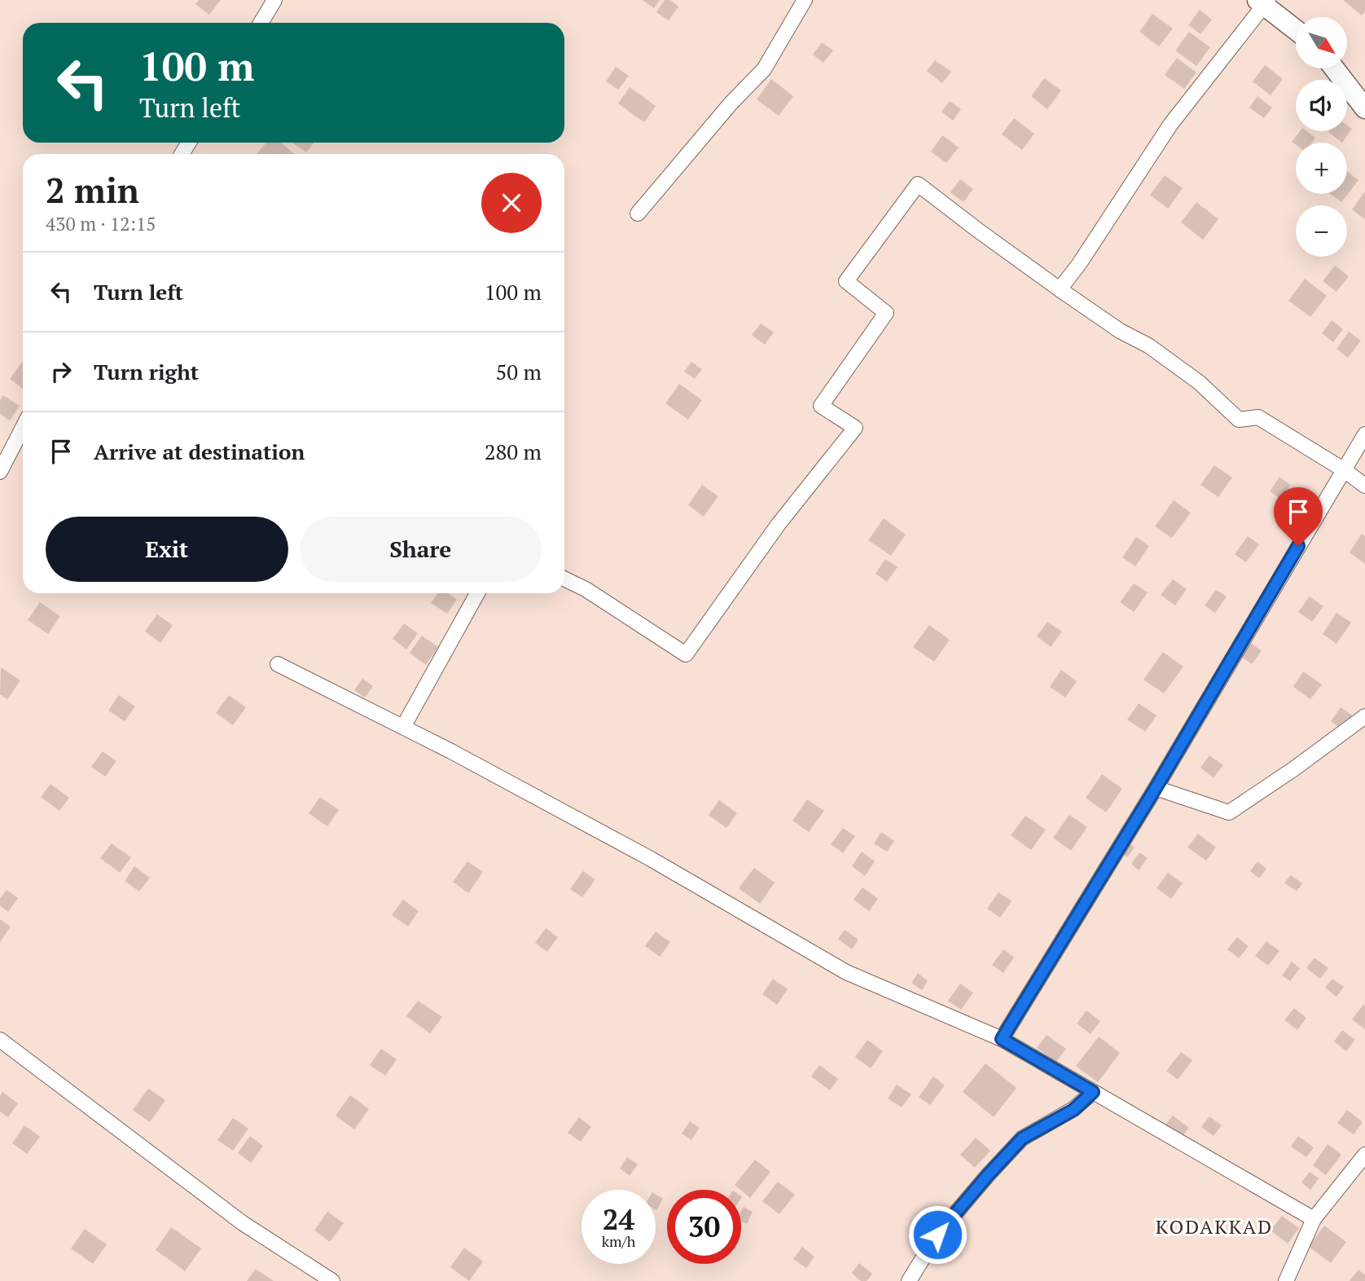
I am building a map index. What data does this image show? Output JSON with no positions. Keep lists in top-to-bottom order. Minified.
{"districts":["KODAKKAD"],"north":"bottom right","page":{"map_buttons":["+","−"],"turn":["100 m","Turn left"],"heading":["2 min","430 m · 12:15"],"list":[{"name":"Turn left","value":"100 m"},{"name":"Turn right","value":"50 m"},{"name":"Arrive at destination","value":"280 m"}],"buttons":["Exit","Share"],"speed":"24 km/h","limit":"30"}}
